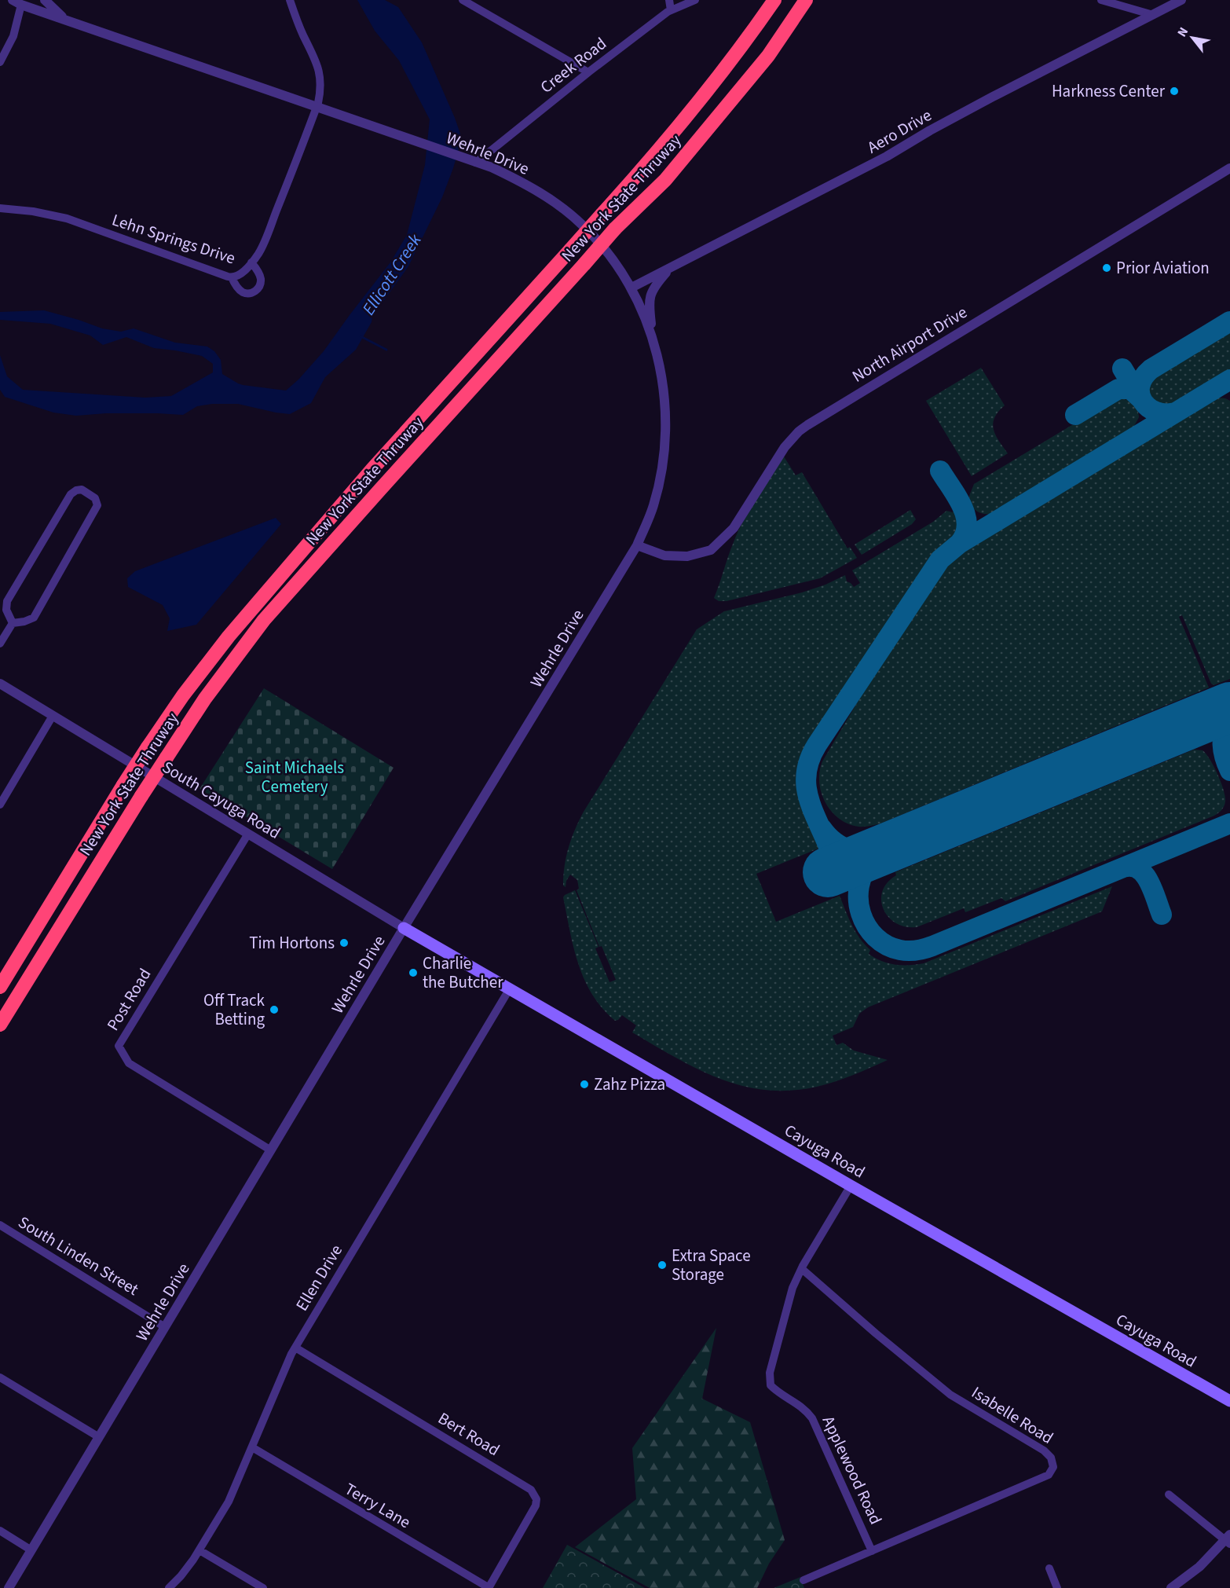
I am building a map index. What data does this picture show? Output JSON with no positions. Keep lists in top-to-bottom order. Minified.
{"streets":{"highway":["New York State Thruway"],"main road":["Cayuga Road"],"street":["Creek Road","Aero Drive","Wehrle Drive","Lehn Springs Drive","North Airport Drive","South Cayuga Road","Post Road","South Linden Street","Ellen Drive","Isabelle Road","Bert Road","Applewood Road","Terry Lane"]},"crossings":[["Creek Road","Wehrle Drive"],["Aero Drive","Wehrle Drive"],["Wehrle Drive","Lehn Springs Drive"],["Wehrle Drive","North Airport Drive"],["Wehrle Drive","South Cayuga Road"],["Wehrle Drive","Post Road"],["Wehrle Drive","Cayuga Road"],["Wehrle Drive","South Linden Street"],["South Cayuga Road","Post Road"],["South Cayuga Road","Cayuga Road"],["Cayuga Road","Ellen Drive"],["Cayuga Road","Applewood Road"],["Ellen Drive","Bert Road"],["Ellen Drive","Terry Lane"],["Isabelle Road","Applewood Road"],["Bert Road","Terry Lane"]],"water":["Ellicott Creek"],"parks":["Saint Michaels Cemetery"],"places":["Harkness Center","Prior Aviation","Tim Hortons","Charlie the Butcher","Off Track Betting","Zahz Pizza","Extra Space Storage"],"north":"top left"}
